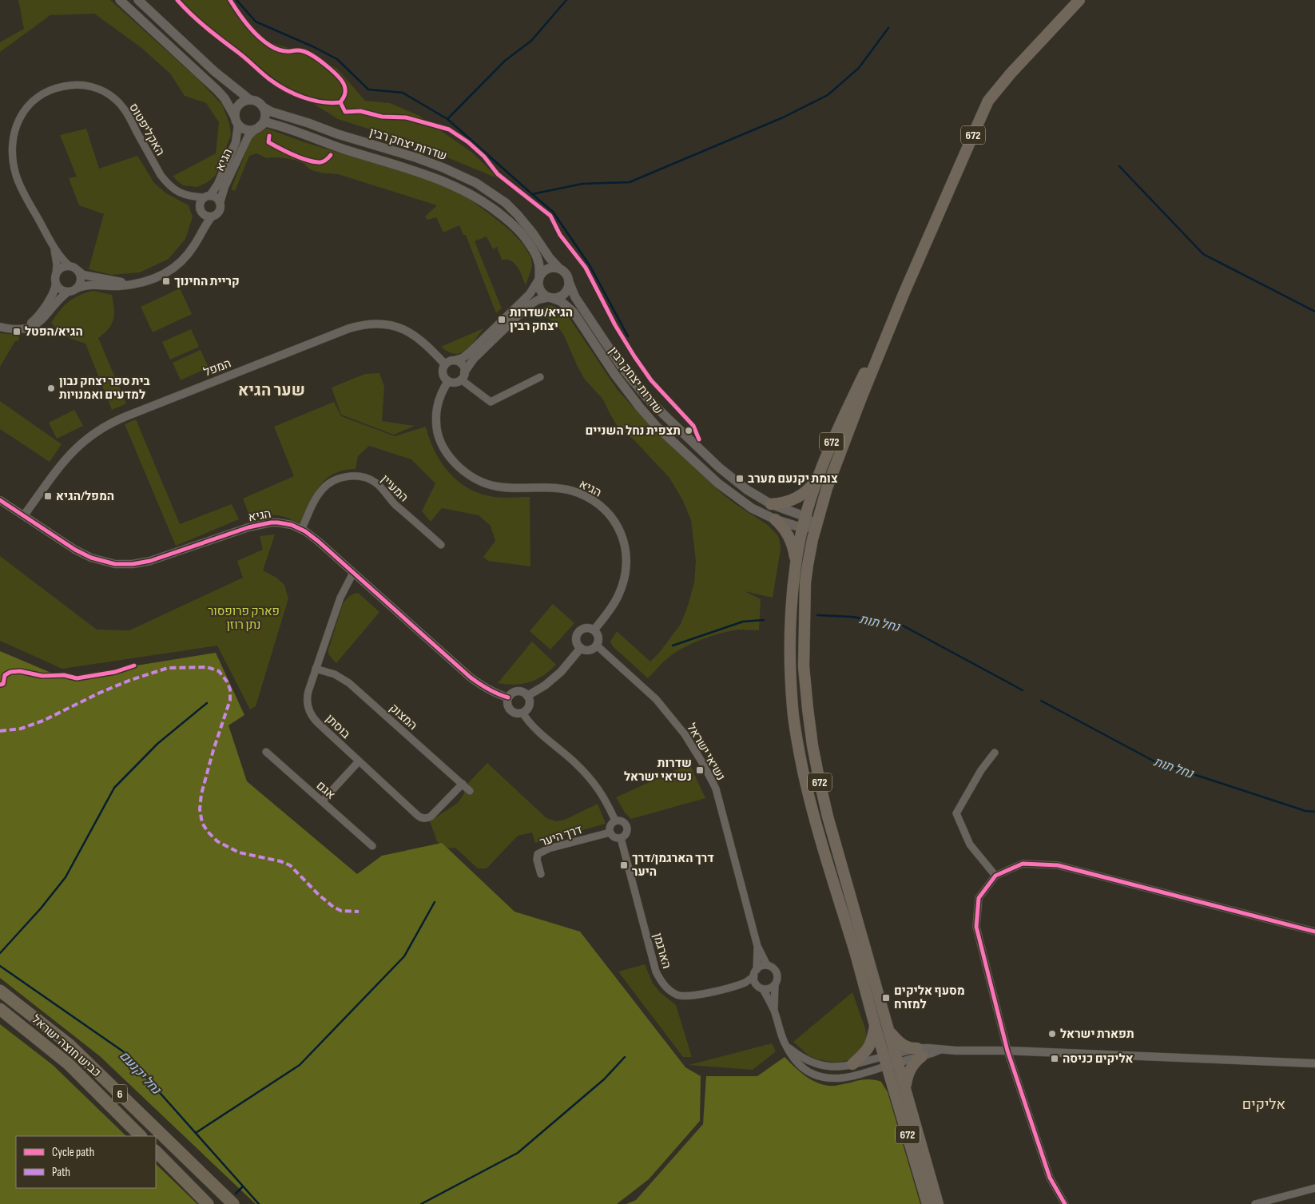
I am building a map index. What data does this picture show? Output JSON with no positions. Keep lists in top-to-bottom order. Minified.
{"streets":{"highway":["כביש חוצה ישראל","6"],"main road":["672","שדרות יצחק רבין"],"street":["האקליפטוס","הגיא","המפל","המעיין","המצוק","בוסתן","נשיאי ישראל","אגם","דרך היער","הארגמן"]},"crossings":[["האקליפטוס","הגיא"],["672","שדרות יצחק רבין"],["672","נשיאי ישראל"],["שדרות יצחק רבין","הגיא"],["הגיא","המפל"],["הגיא","המעיין"],["הגיא","בוסתן"],["הגיא","נשיאי ישראל"],["המצוק","בוסתן"],["נשיאי ישראל","הארגמן"],["דרך היער","הארגמן"]],"districts":["שער הגיא","אליקים"],"water":["נחל תות","נחל יקנעם"],"parks":["פארק פרופסור נתן רוזן"],"places":{"transit":["קריית החינוך","הגיא/שדרות יצחק רבין","הגיא/הפטל","צומת יקנעם מערב","המפל/הגיא","שדרות נשיאי ישראל","דרך הארגמן/דרך היער","מסעף אליקים למזרח","אליקים כניסה"],"other":["בית ספר יצחק נבון למדעים ואמנויות","תצפית נחל השניים","תפארת ישראל"]},"legend":["Cycle path","Path"]}
